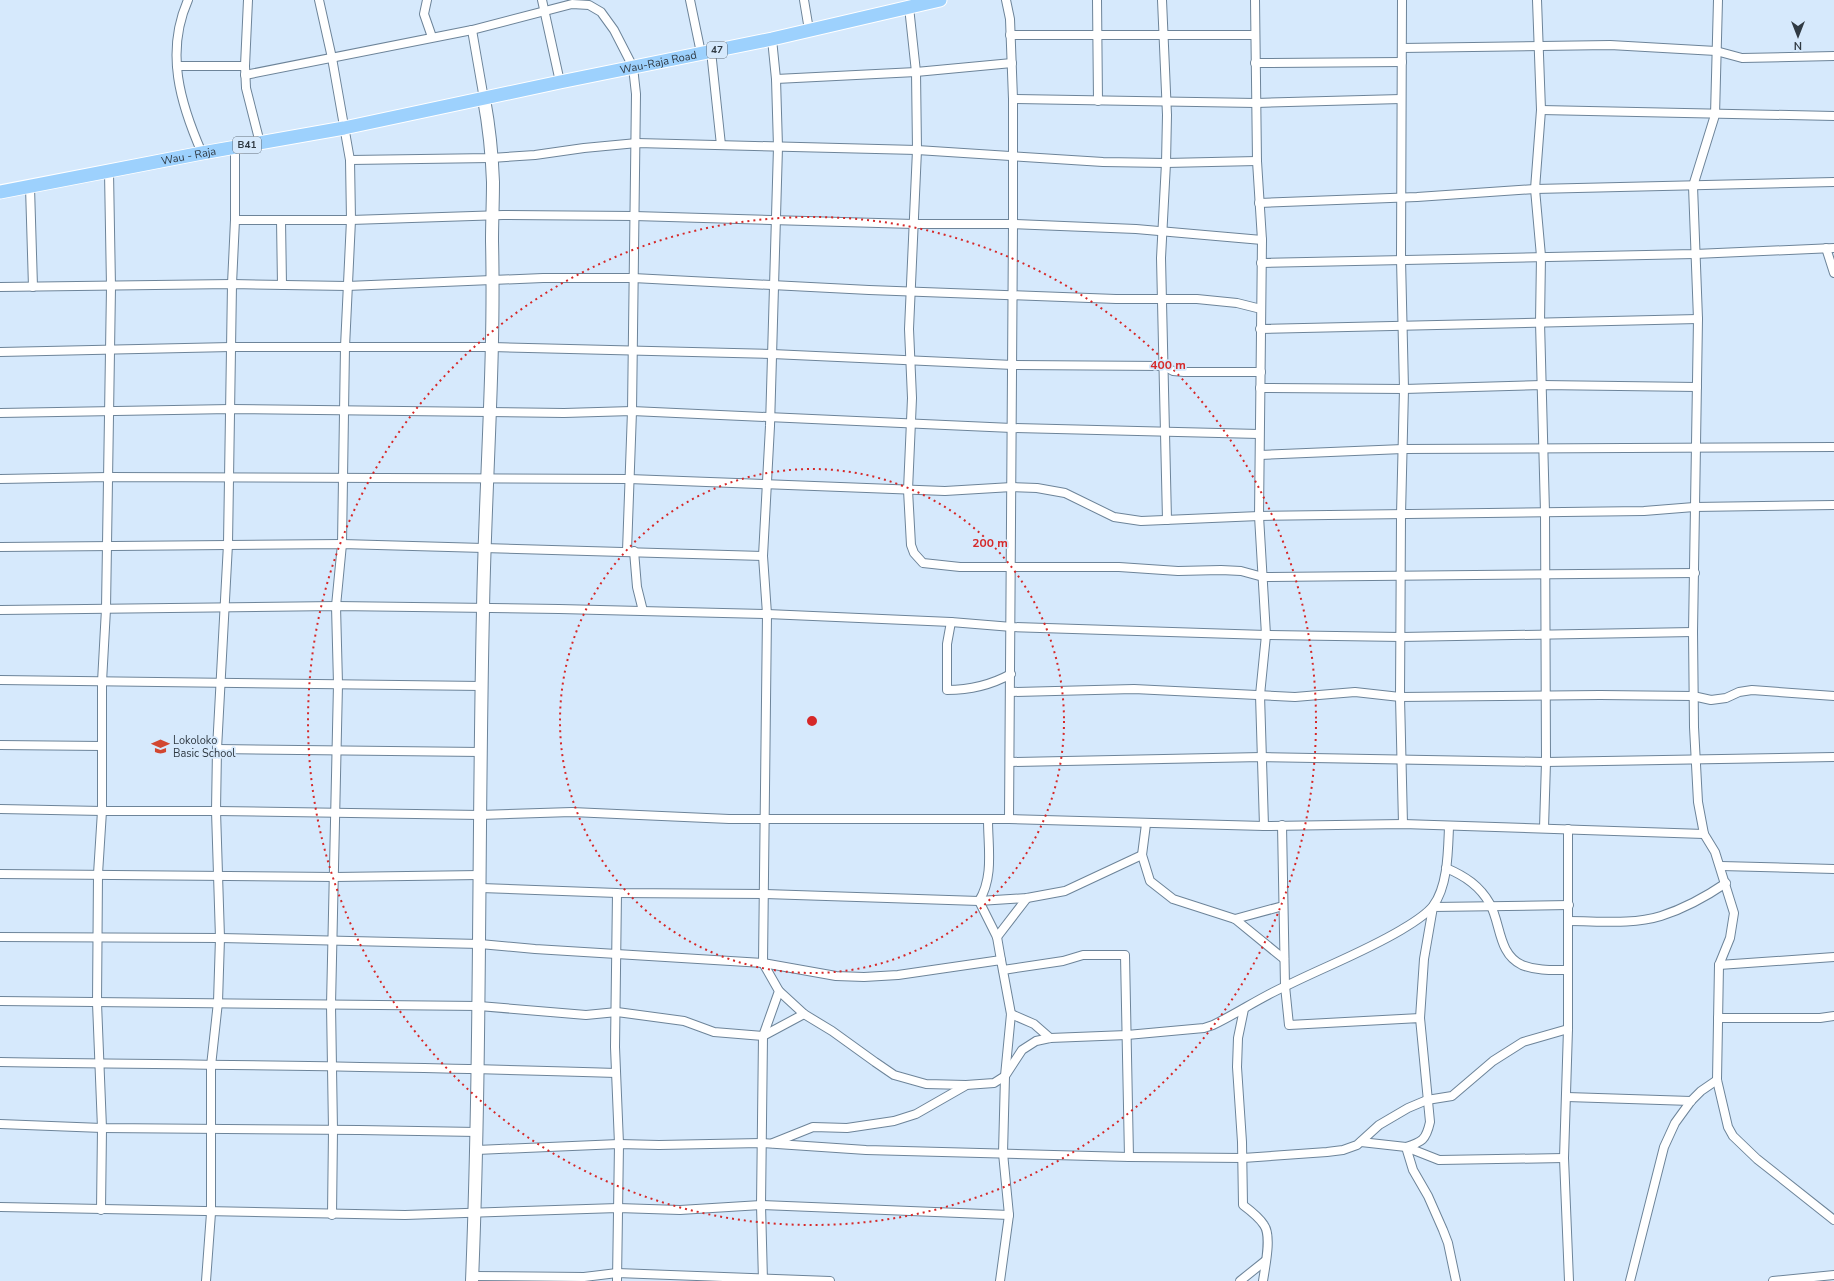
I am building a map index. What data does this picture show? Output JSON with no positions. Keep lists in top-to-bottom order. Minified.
{"streets":{"main road":["47","Wau-Raja Road","B41","Wau - Raja"]},"crossings":[["Wau-Raja Road","Wau - Raja"]],"places":{"school or university":["Lokoloko Basic School"]},"north":"bottom","rings":["400 m","200 m"]}
